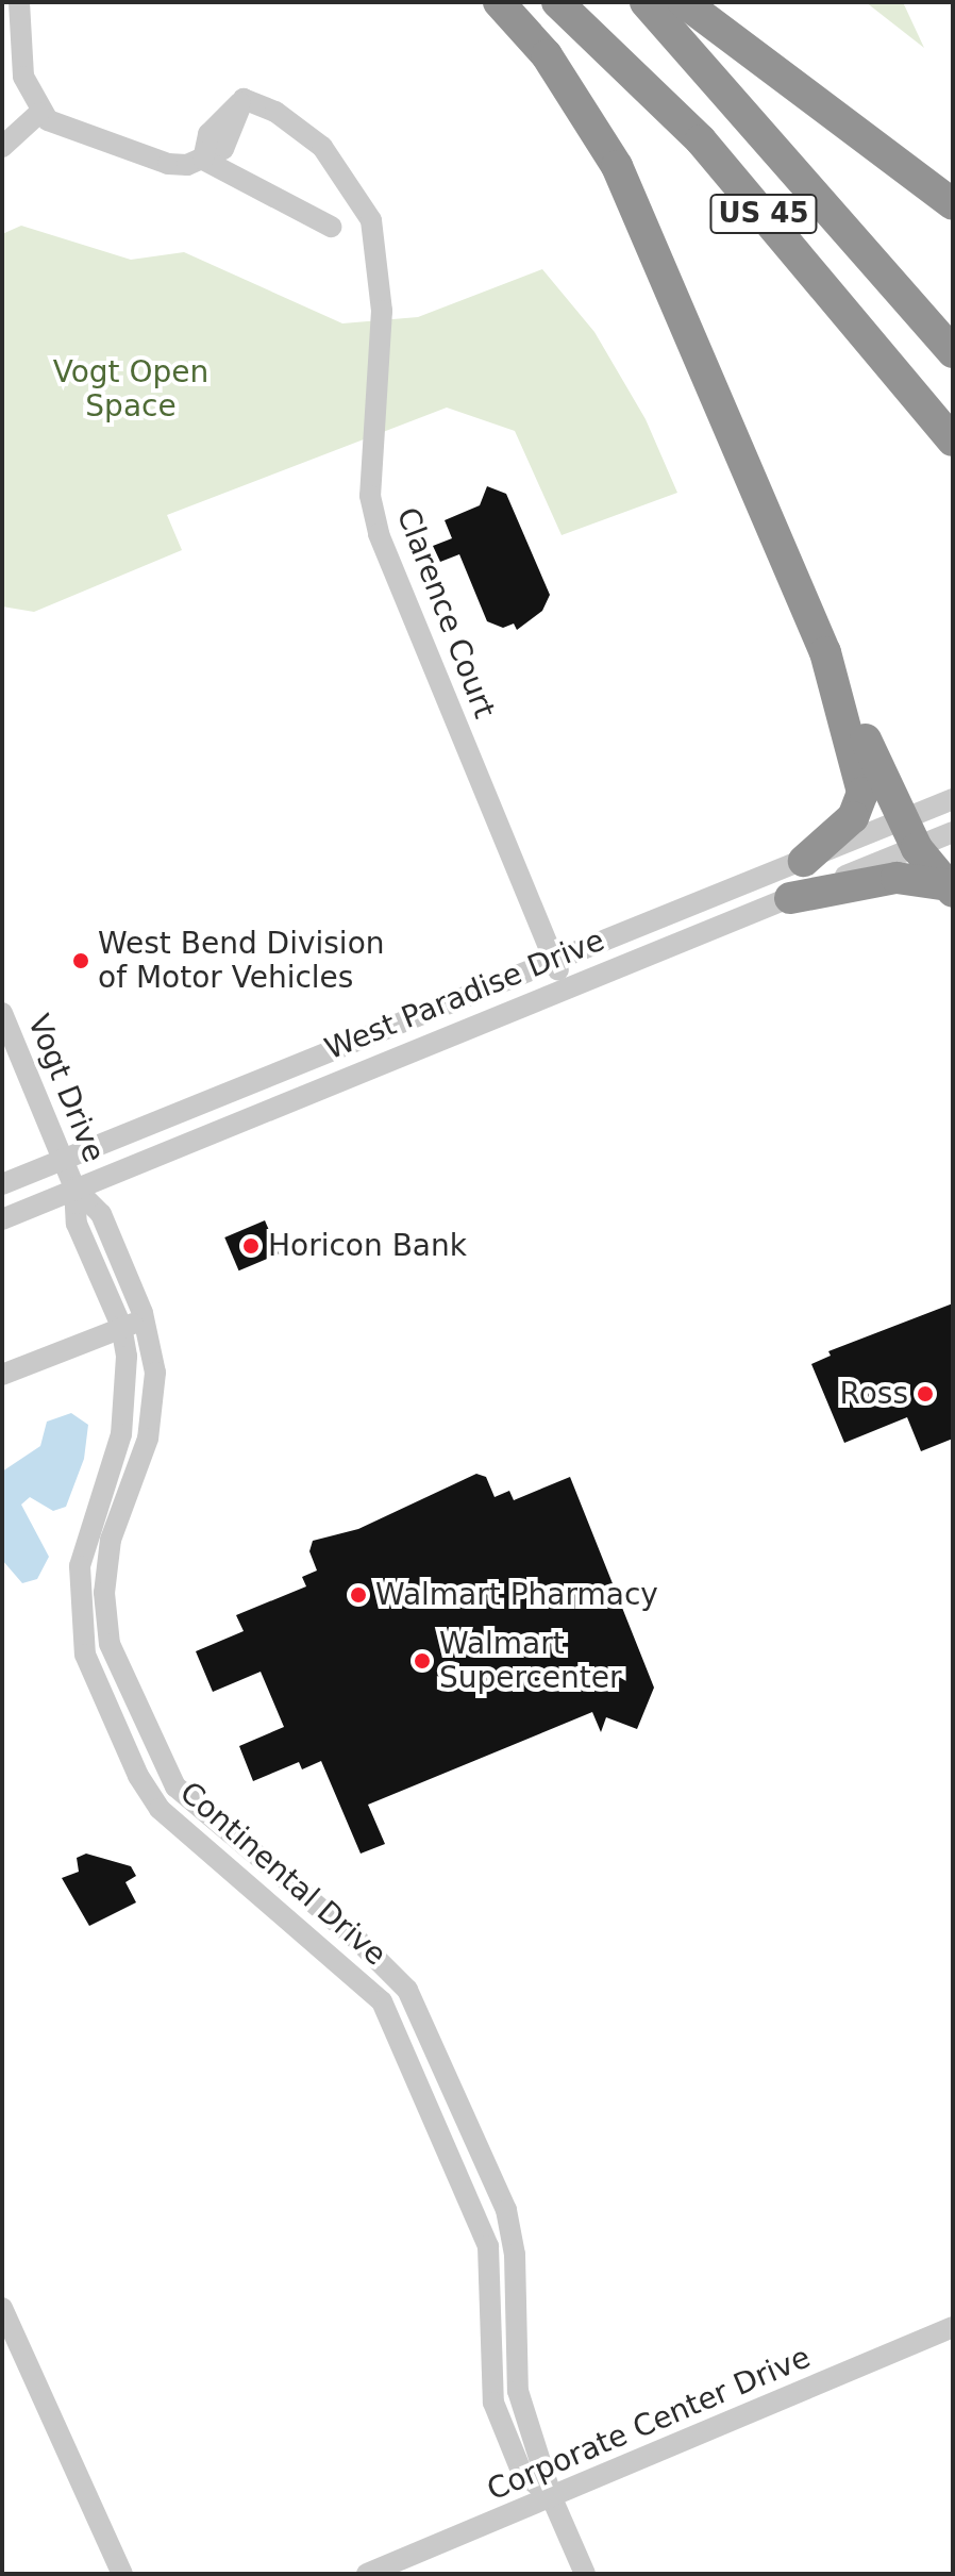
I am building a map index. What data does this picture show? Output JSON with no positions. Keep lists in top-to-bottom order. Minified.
{"streets":{"highway":["US 45"],"street":["Clarence Court","West Paradise Drive","Vogt Drive","Continental Drive","Corporate Center Drive"]},"crossings":[["Clarence Court","West Paradise Drive"],["West Paradise Drive","Vogt Drive"],["West Paradise Drive","Continental Drive"],["Vogt Drive","Continental Drive"],["Continental Drive","Corporate Center Drive"]],"parks":["Vogt Open Space"],"places":["West Bend Division of Motor Vehicles","Horicon Bank","Ross","Walmart Pharmacy","Walmart Supercenter"]}
